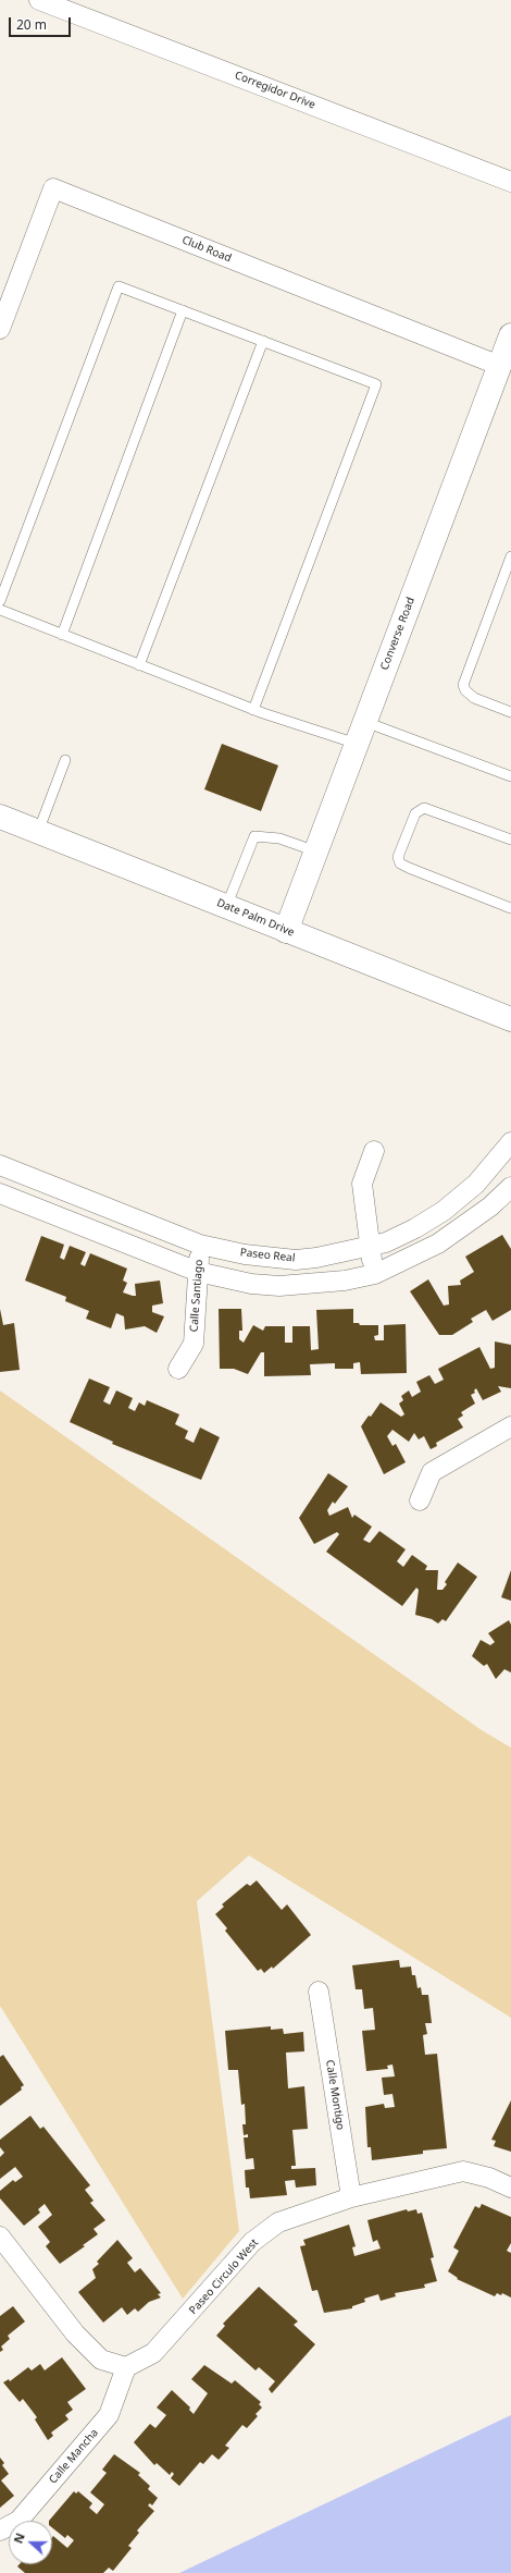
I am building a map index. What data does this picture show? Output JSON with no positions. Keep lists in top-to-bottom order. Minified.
{"streets":{"street":["Corregidor Drive","Club Road","Converse Road","Date Palm Drive","Paseo Real","Calle Santiago","Calle Montigo","Paseo Circulo West","Calle Mancha"]},"crossings":[["Club Road","Converse Road"],["Converse Road","Date Palm Drive"],["Paseo Real","Calle Santiago"],["Calle Montigo","Paseo Circulo West"],["Paseo Circulo West","Calle Mancha"]],"scale_bar":"20 m","north":"left"}
